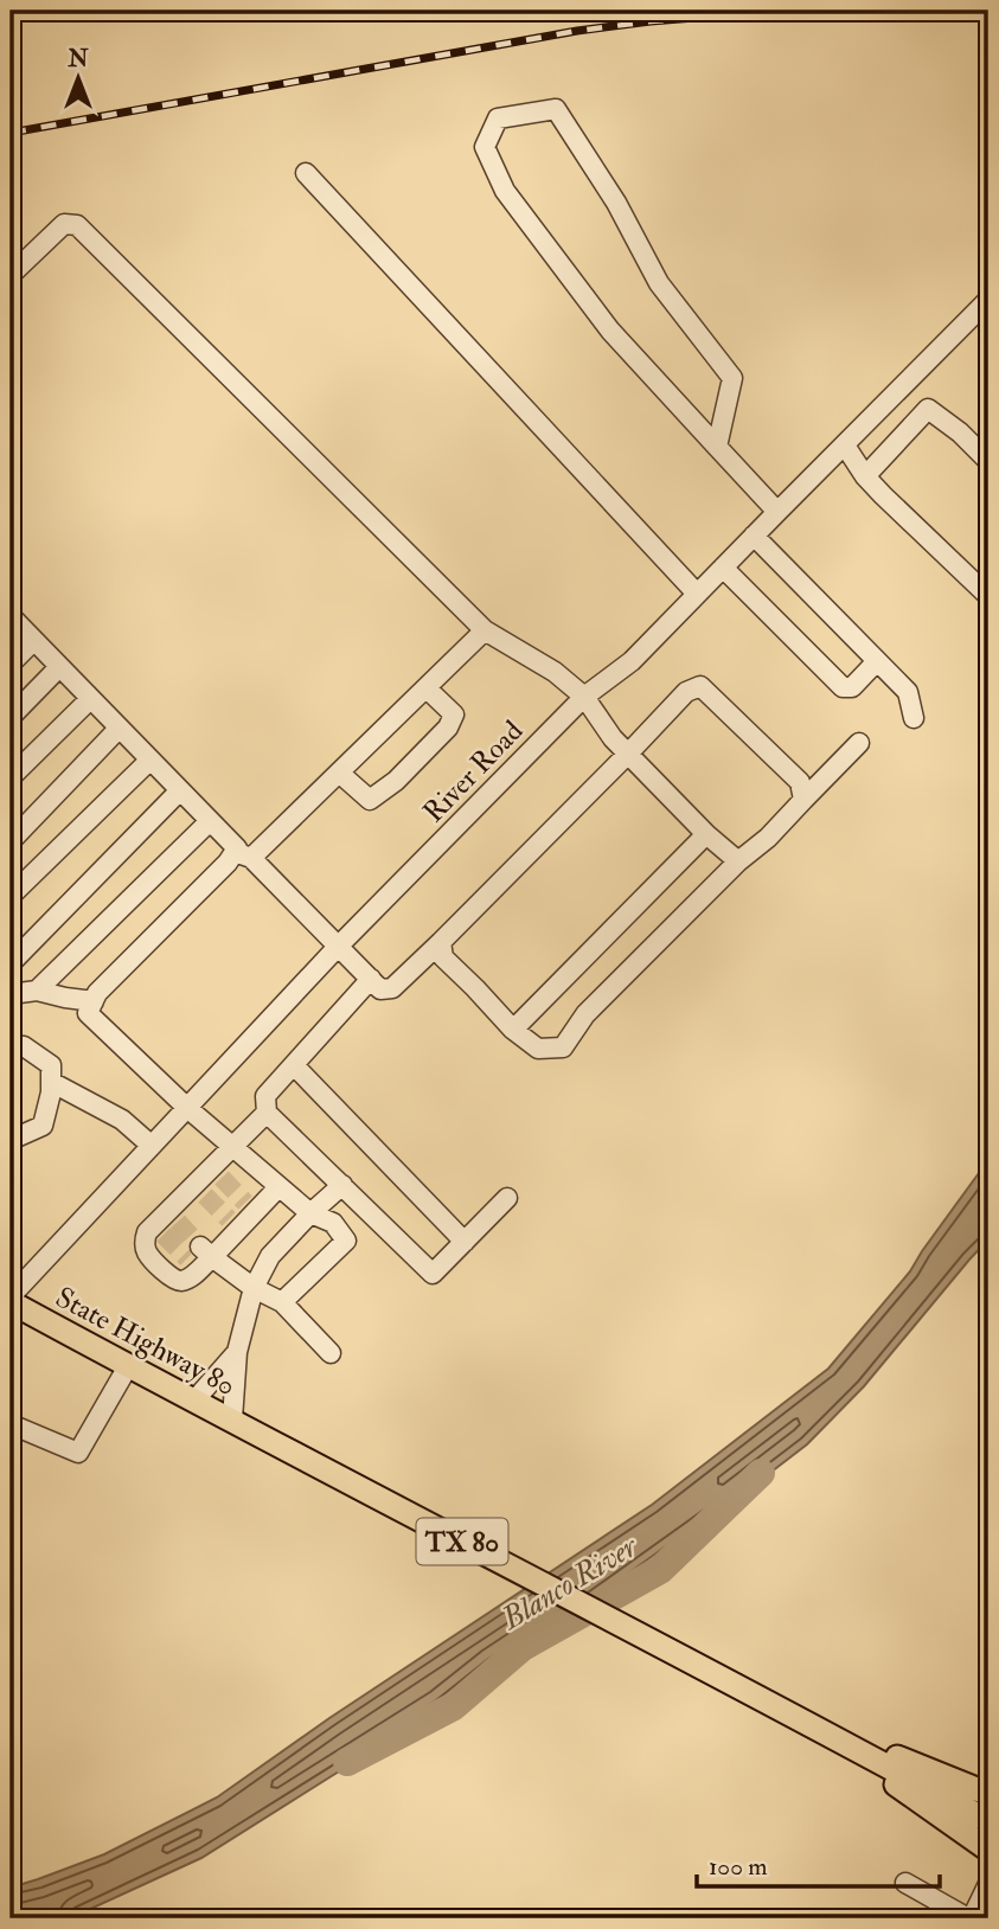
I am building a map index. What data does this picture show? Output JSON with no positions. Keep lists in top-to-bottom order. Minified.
{"streets":{"main road":["State Highway 80","TX 80"],"street":["River Road"]},"crossings":[["River Road","State Highway 80"],["State Highway 80","TX 80"]],"water":["Blanco River"],"scale_bar":"100 m","north":"top"}
